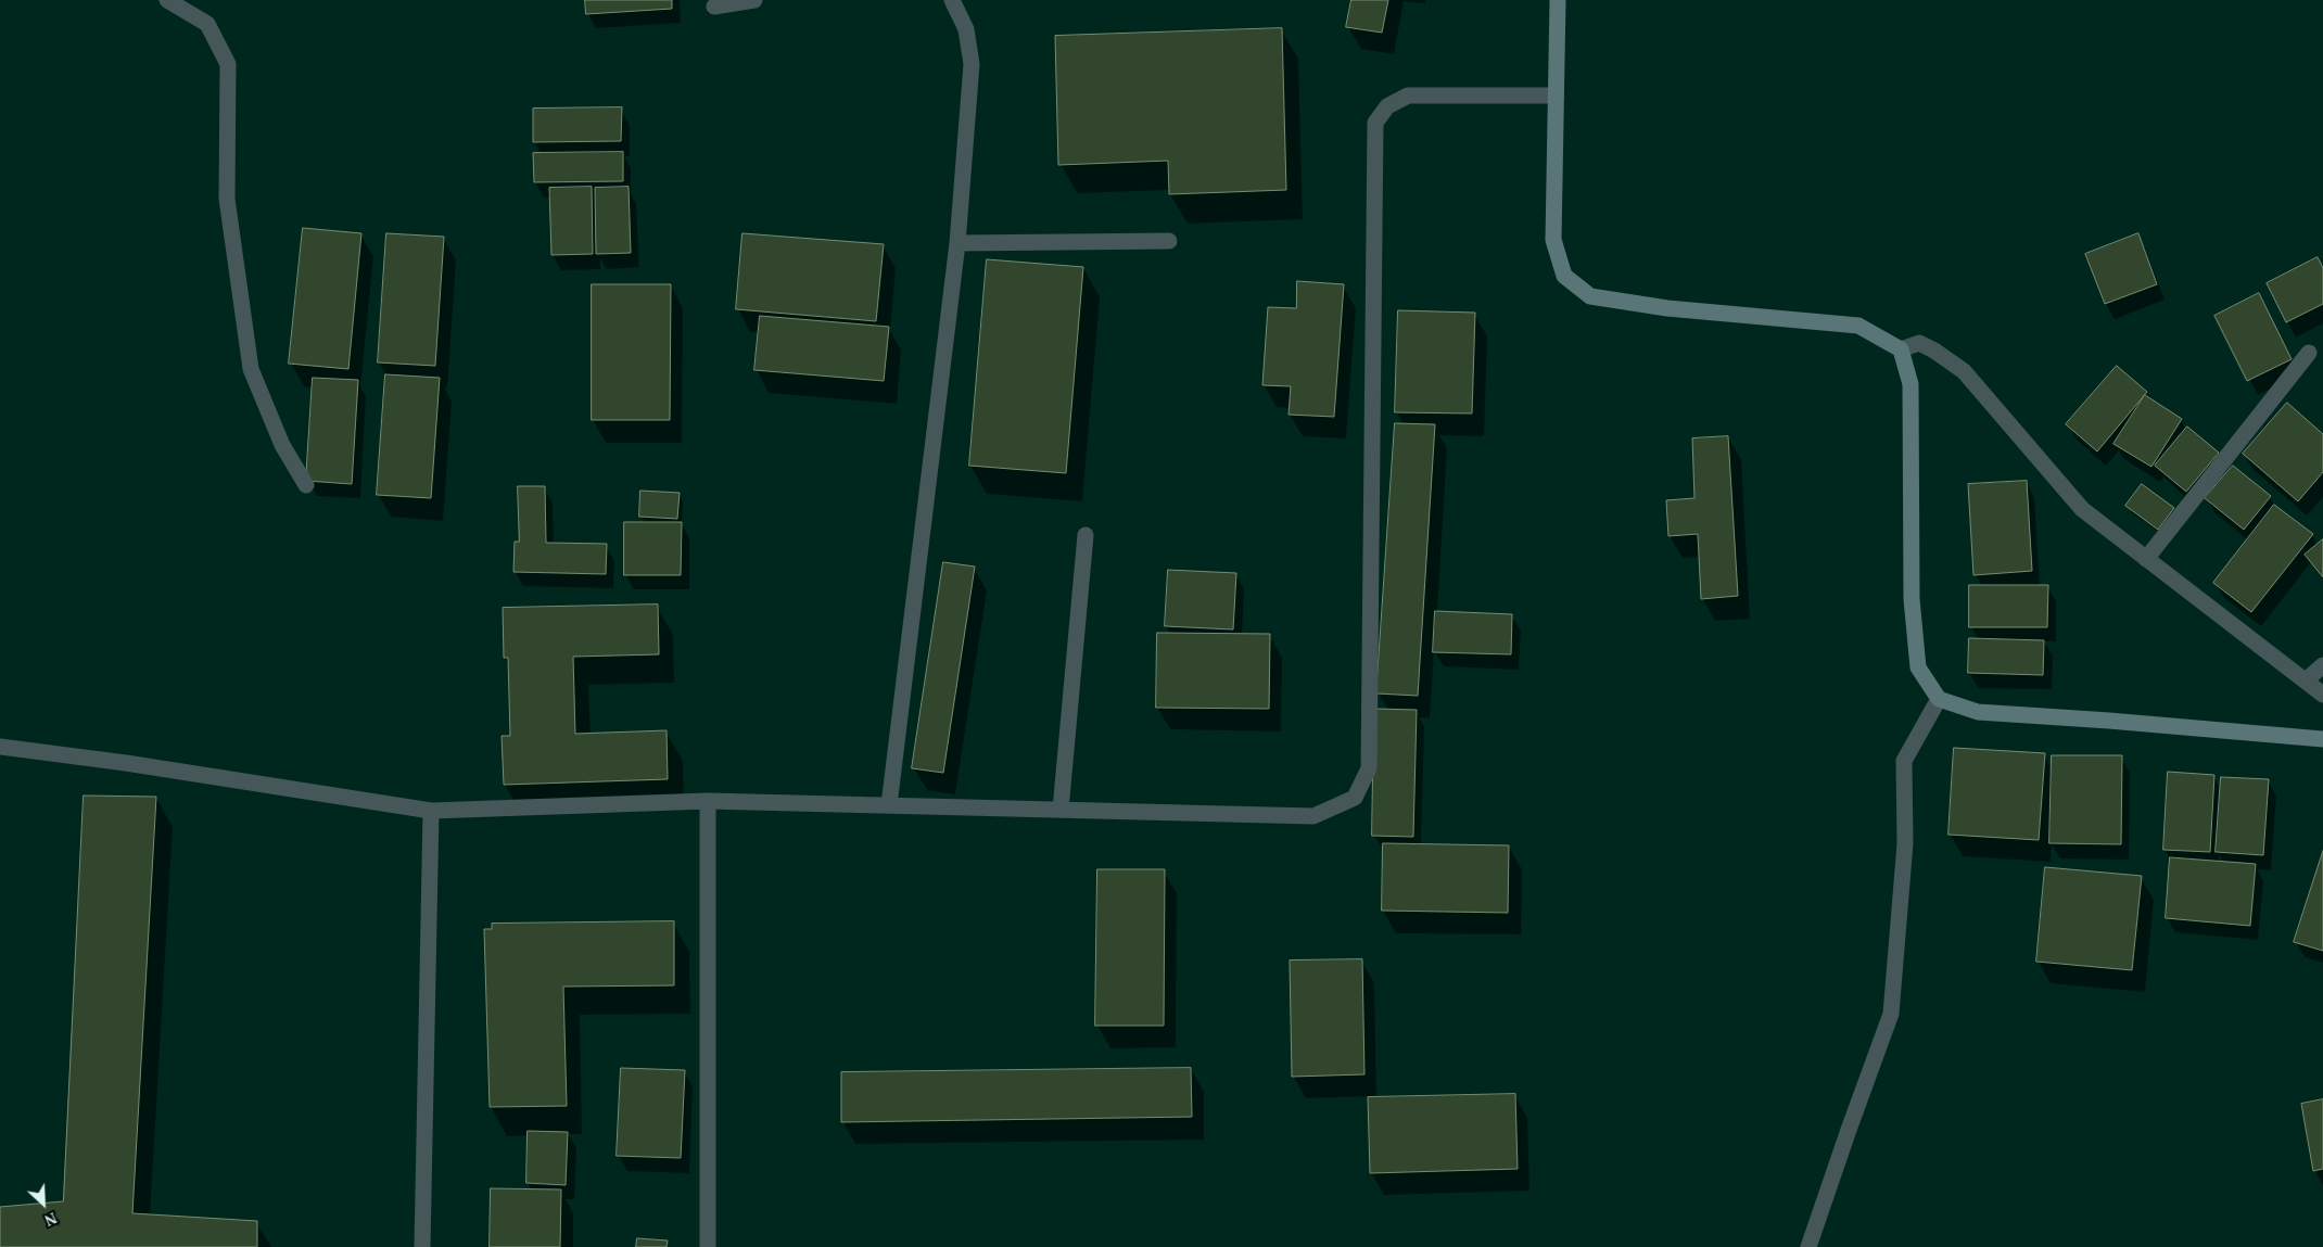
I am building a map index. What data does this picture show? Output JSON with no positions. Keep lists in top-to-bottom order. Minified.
{"north":"bottom right"}
